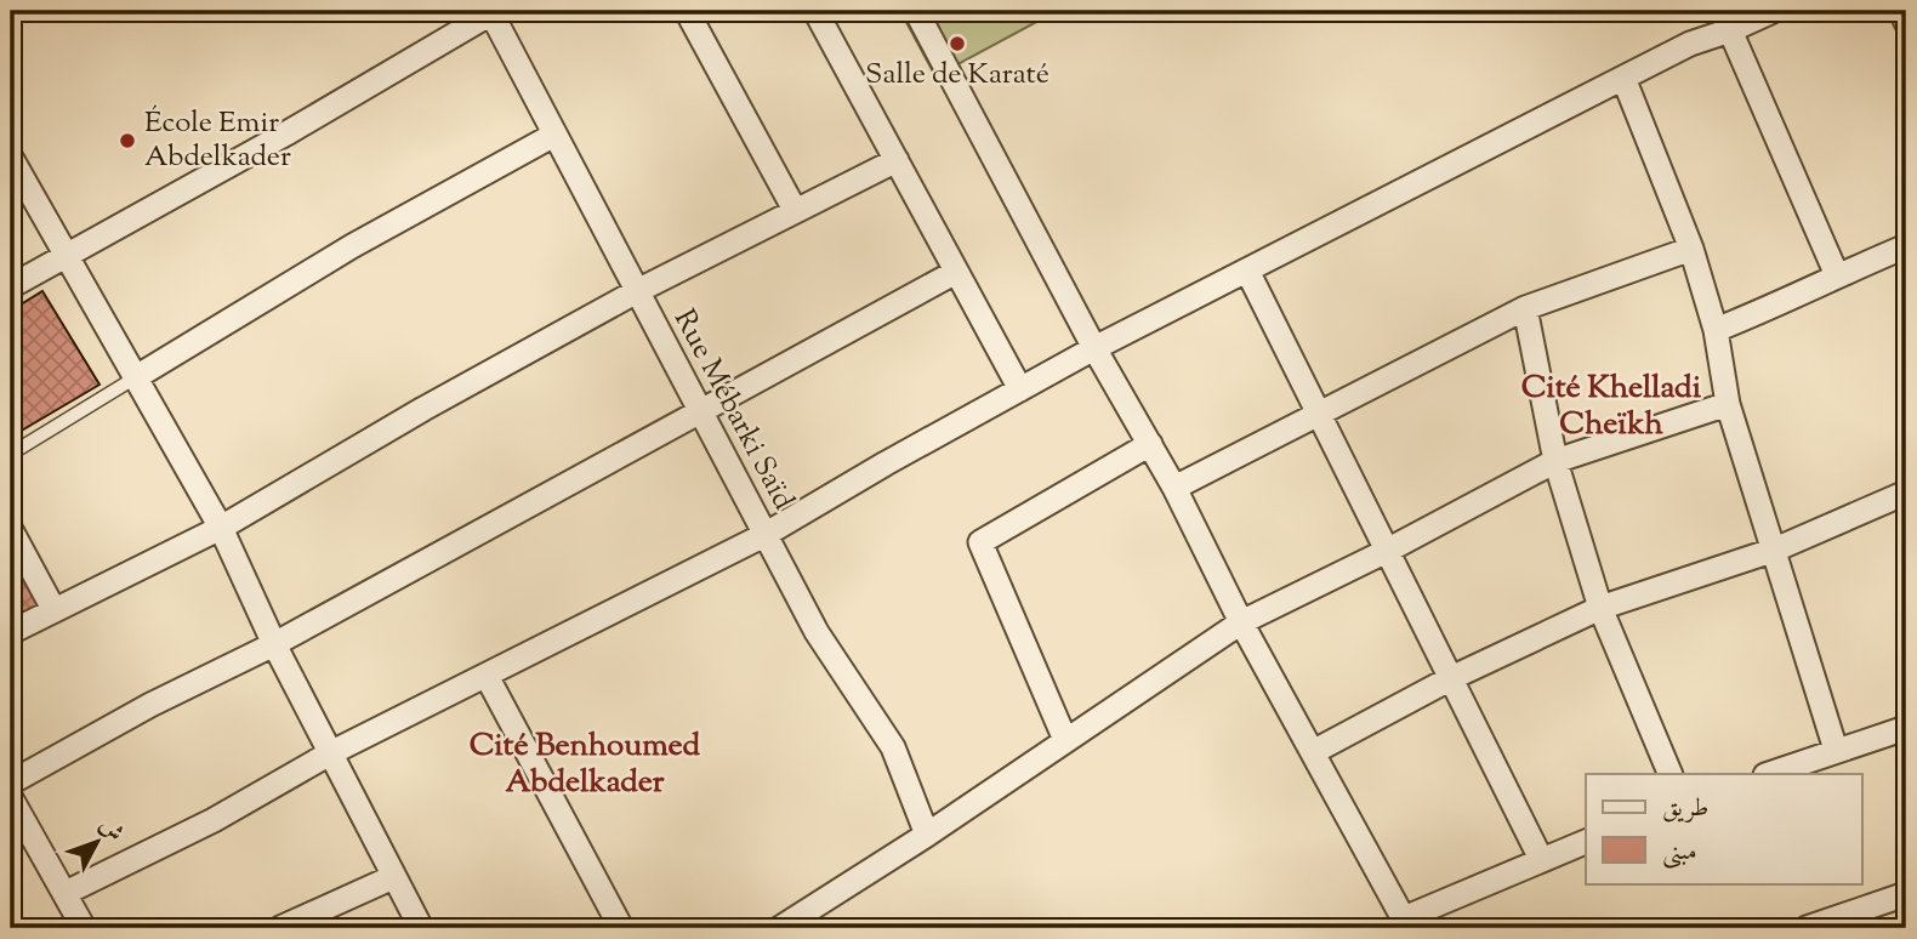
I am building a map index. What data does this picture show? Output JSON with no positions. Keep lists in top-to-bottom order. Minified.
{"streets":{"street":["Rue Mébarki Saïd"]},"districts":["Cité Khelladi Cheïkh","Cité Benhoumed Abdelkader"],"places":["Salle de Karaté","École Emir Abdelkader"],"legend":["طريق","مبنى"],"north":"top right"}
